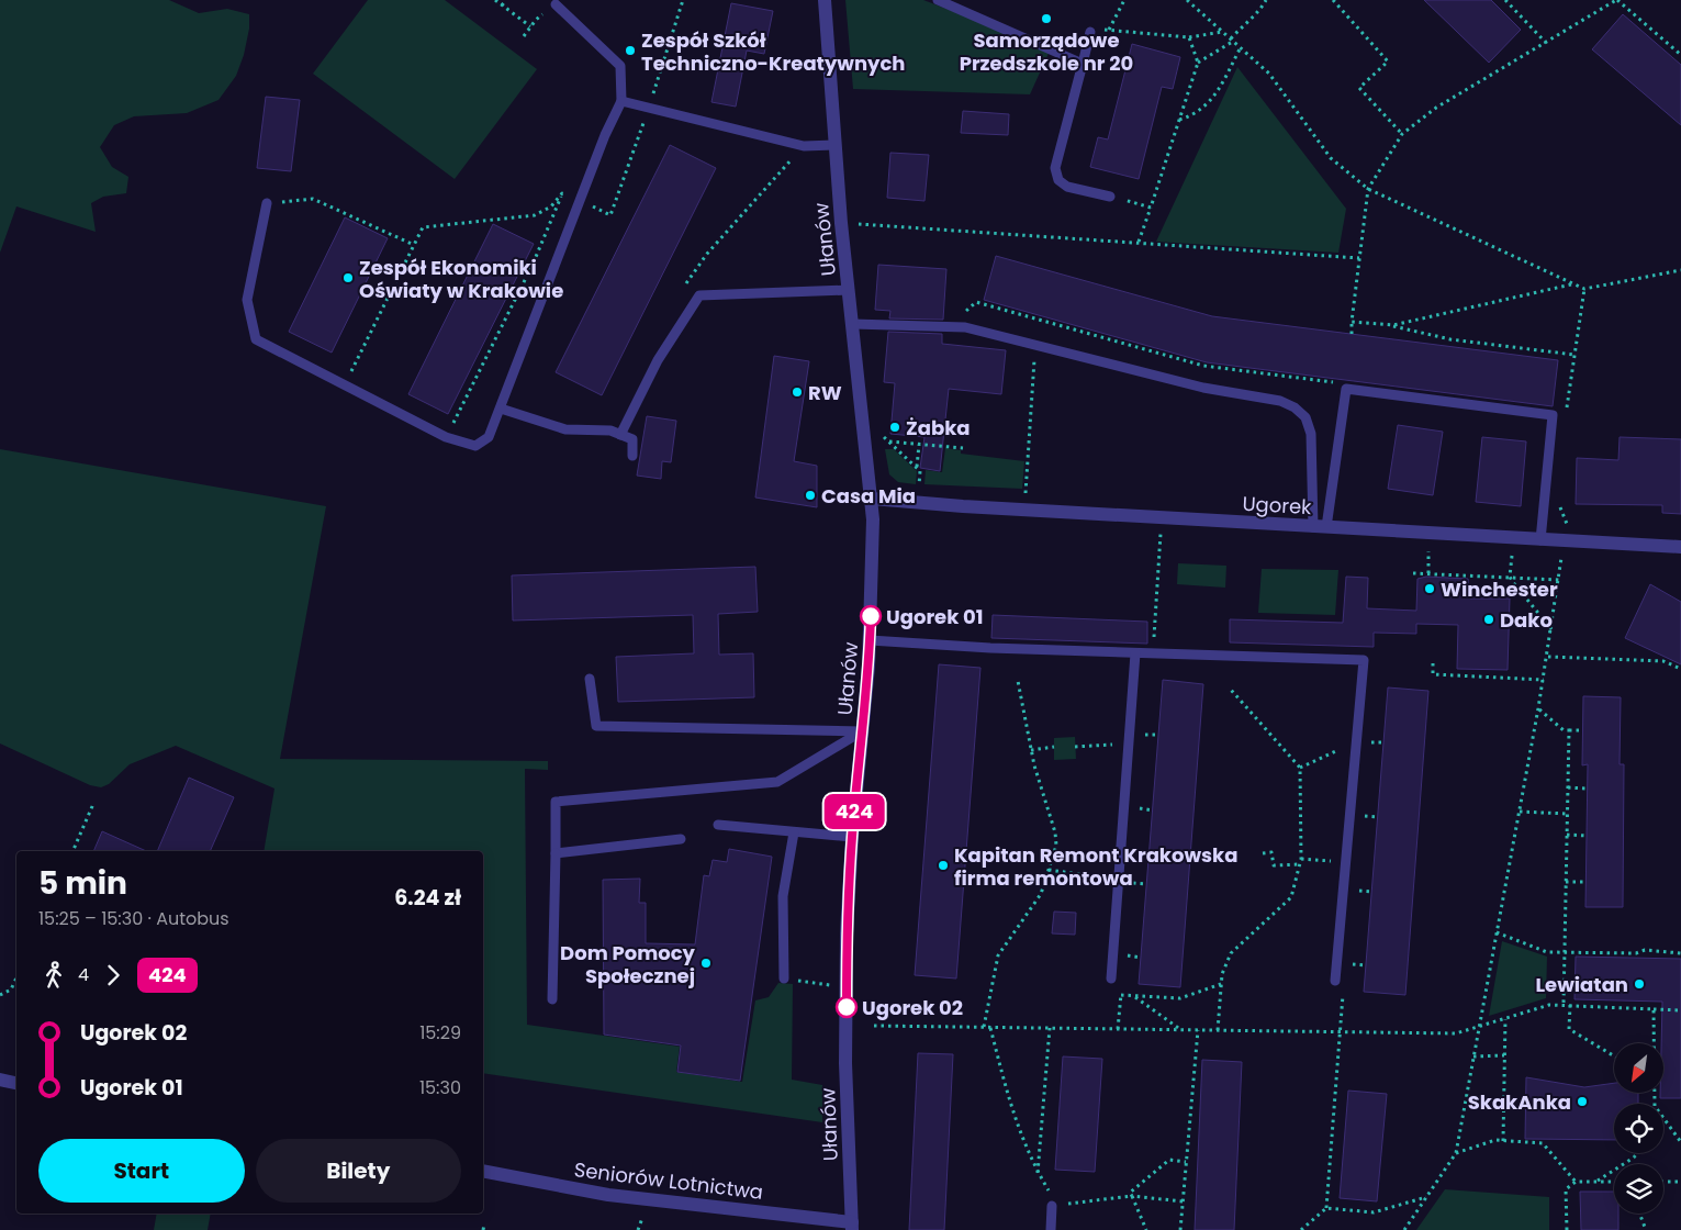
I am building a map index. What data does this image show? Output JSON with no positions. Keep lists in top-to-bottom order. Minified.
{"streets":{"street":["Ułanów","Ugorek","Seniorów Lotnictwa"]},"crossings":[["Ułanów","Ugorek"],["Ułanów","Seniorów Lotnictwa"]],"places":["Samorządowe Przedszkole nr 20","Zespół Szkół Techniczno-Kreatywnych","Zespół Ekonomiki Oświaty w Krakowie","RW","Żabka","Casa Mia","Winchester","Ugorek 01","Dako","Kapitan Remont Krakowska firma remontowa","Dom Pomocy Społecznej","Lewiatan","Ugorek 02","SkakAnka"],"lines":["bus line 424"],"north":"bottom left","page":{"on_map":"424","heading":["5 min","15:25 – 15:30 · Autobus","6.24 zł"],"legs":["4","424"],"list":[{"name":"Ugorek 02","value":"15:29"},{"name":"Ugorek 01","value":"15:30"}],"buttons":["Start","Bilety"]}}
